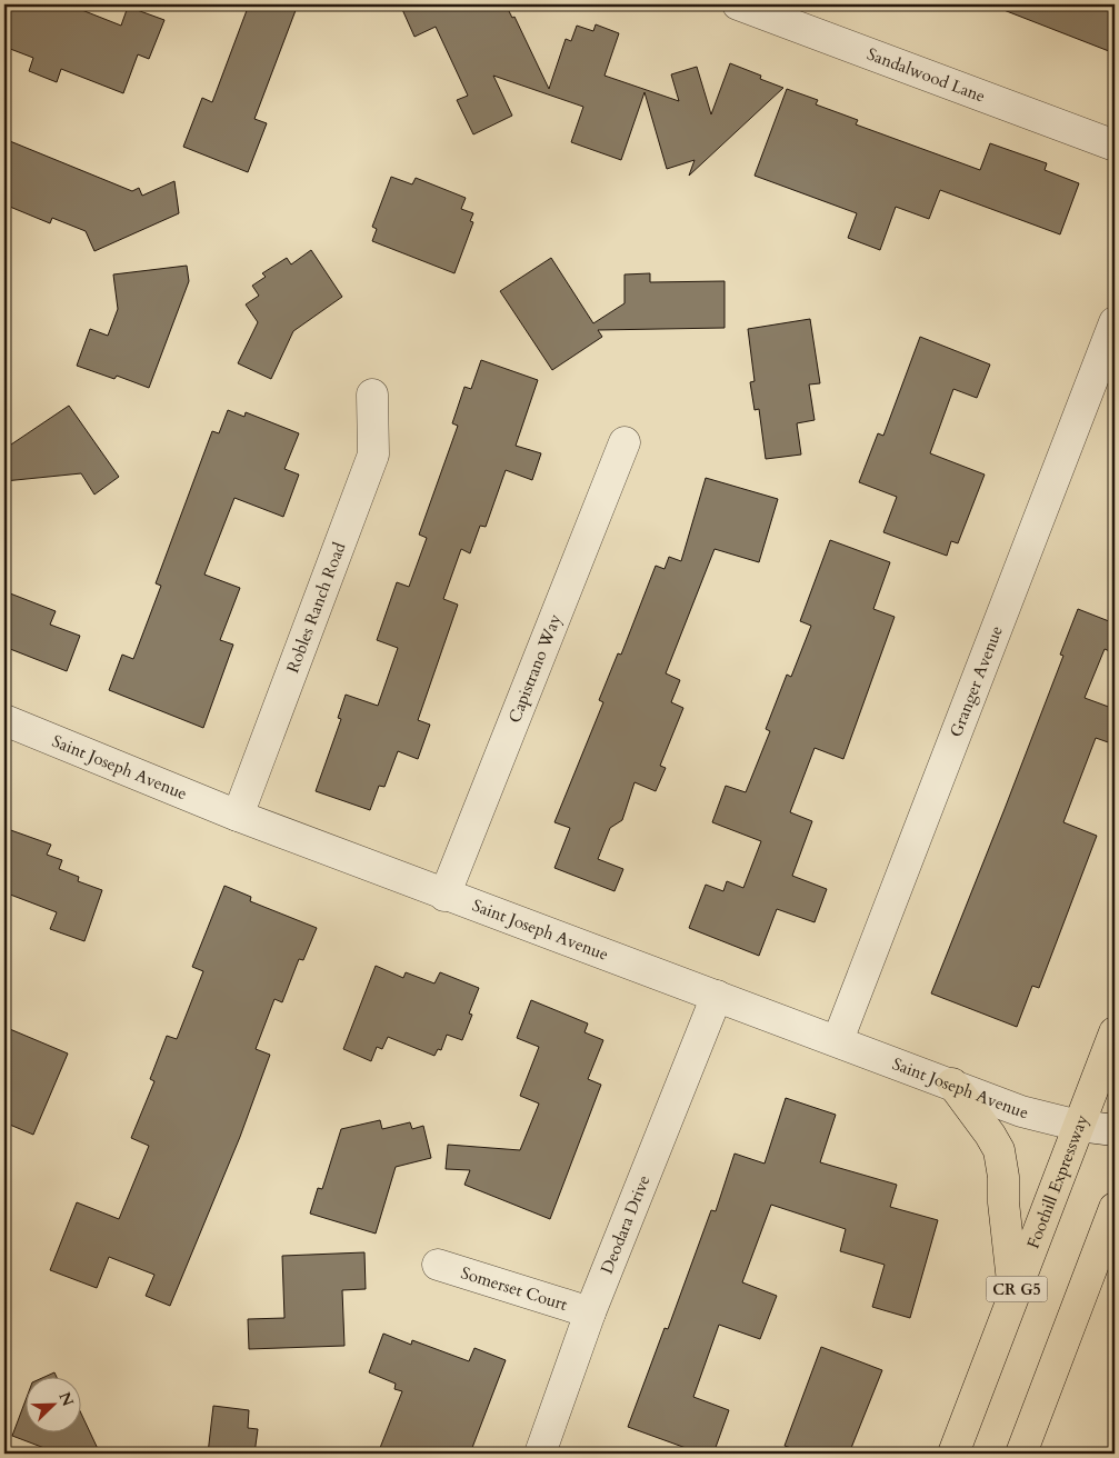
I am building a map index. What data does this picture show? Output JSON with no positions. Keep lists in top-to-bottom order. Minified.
{"streets":{"highway":["Foothill Expressway","CR G5"],"street":["Sandalwood Lane","Robles Ranch Road","Capistrano Way","Granger Avenue","Saint Joseph Avenue","Deodara Drive","Somerset Court"]},"crossings":[["Robles Ranch Road","Saint Joseph Avenue"],["Capistrano Way","Saint Joseph Avenue"],["Granger Avenue","Saint Joseph Avenue"],["Saint Joseph Avenue","Foothill Expressway"],["Saint Joseph Avenue","Deodara Drive"],["Deodara Drive","Somerset Court"]],"north":"top right"}
